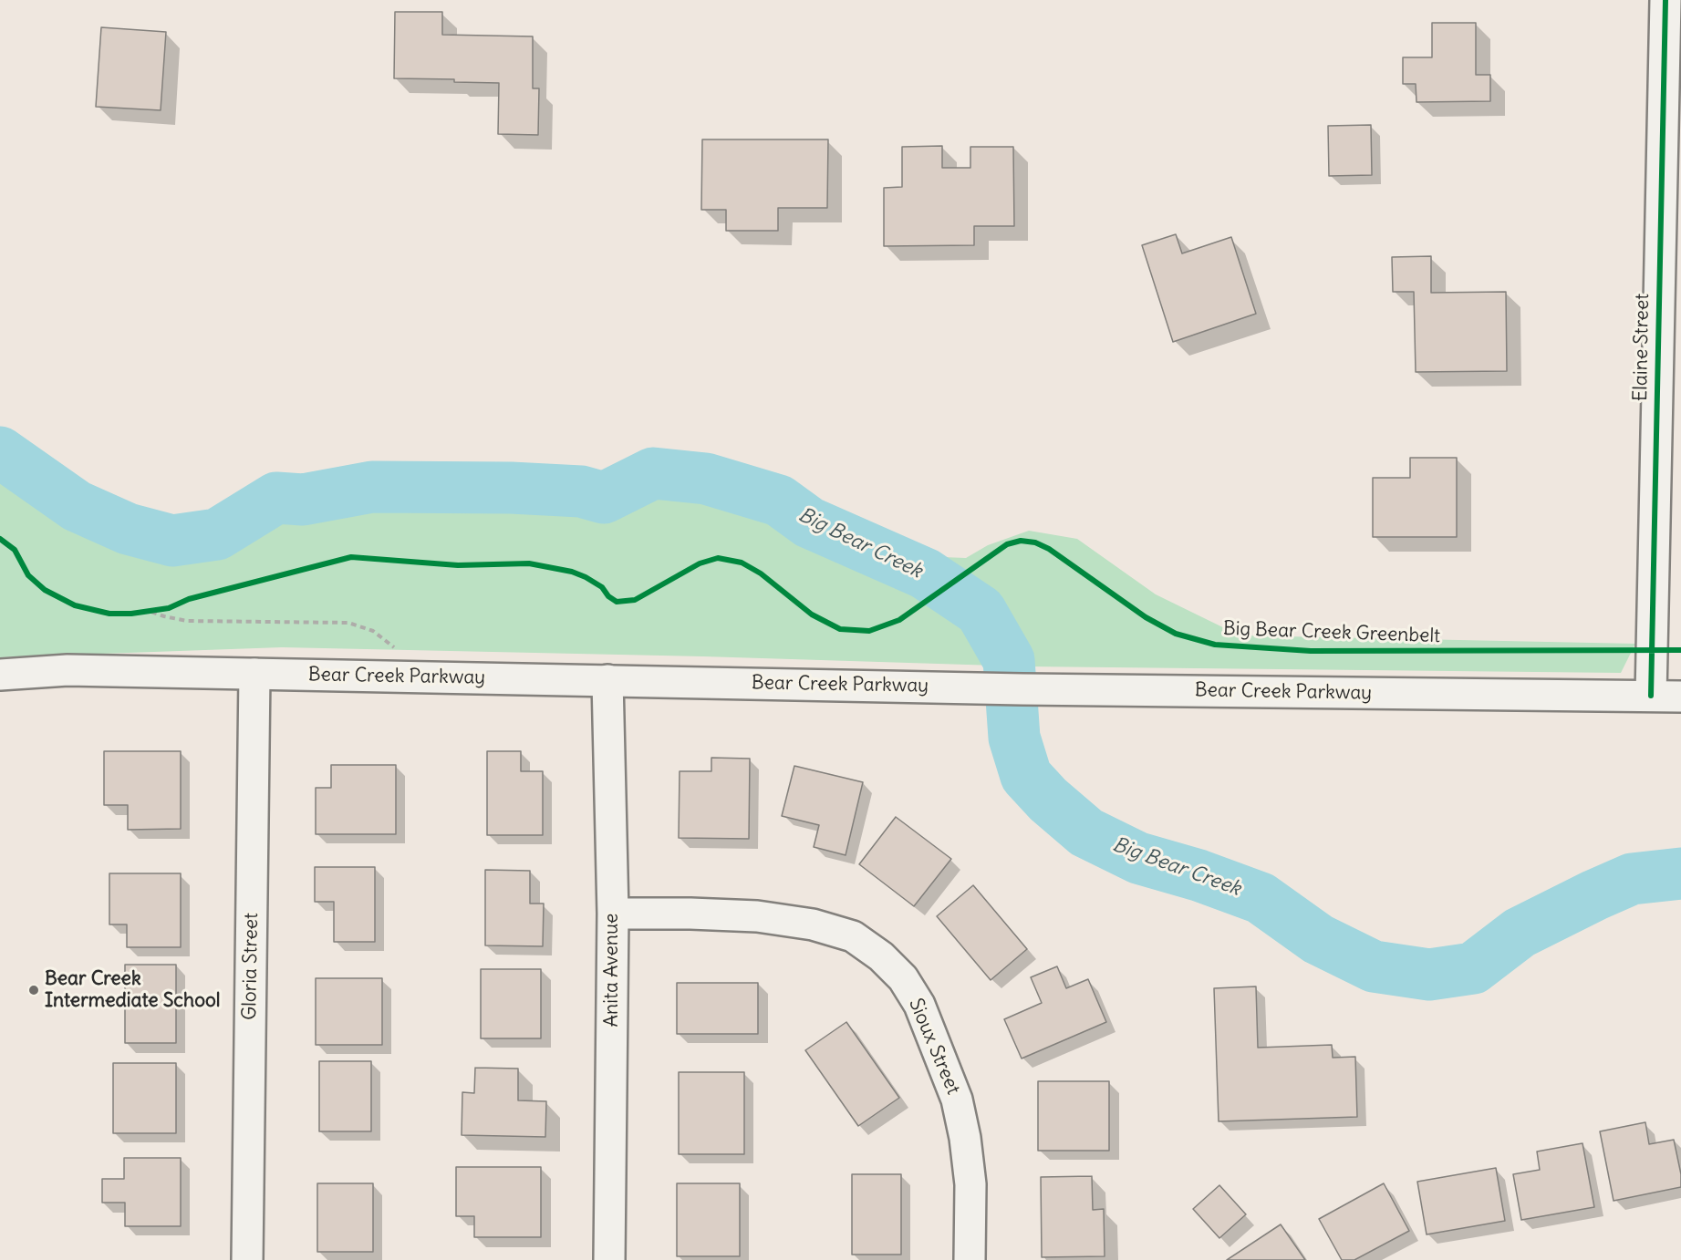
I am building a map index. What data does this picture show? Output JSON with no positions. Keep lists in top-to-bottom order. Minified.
{"streets":{"street":["Elaine Street","Bear Creek Parkway","Gloria Street","Anita Avenue","Sioux Street"],"cycle path":["Big Bear Creek Greenbelt"]},"crossings":[["Elaine Street","Bear Creek Parkway"],["Bear Creek Parkway","Gloria Street"],["Bear Creek Parkway","Anita Avenue"],["Anita Avenue","Sioux Street"]],"water":["Big Bear Creek"],"places":["Bear Creek Intermediate School"]}
